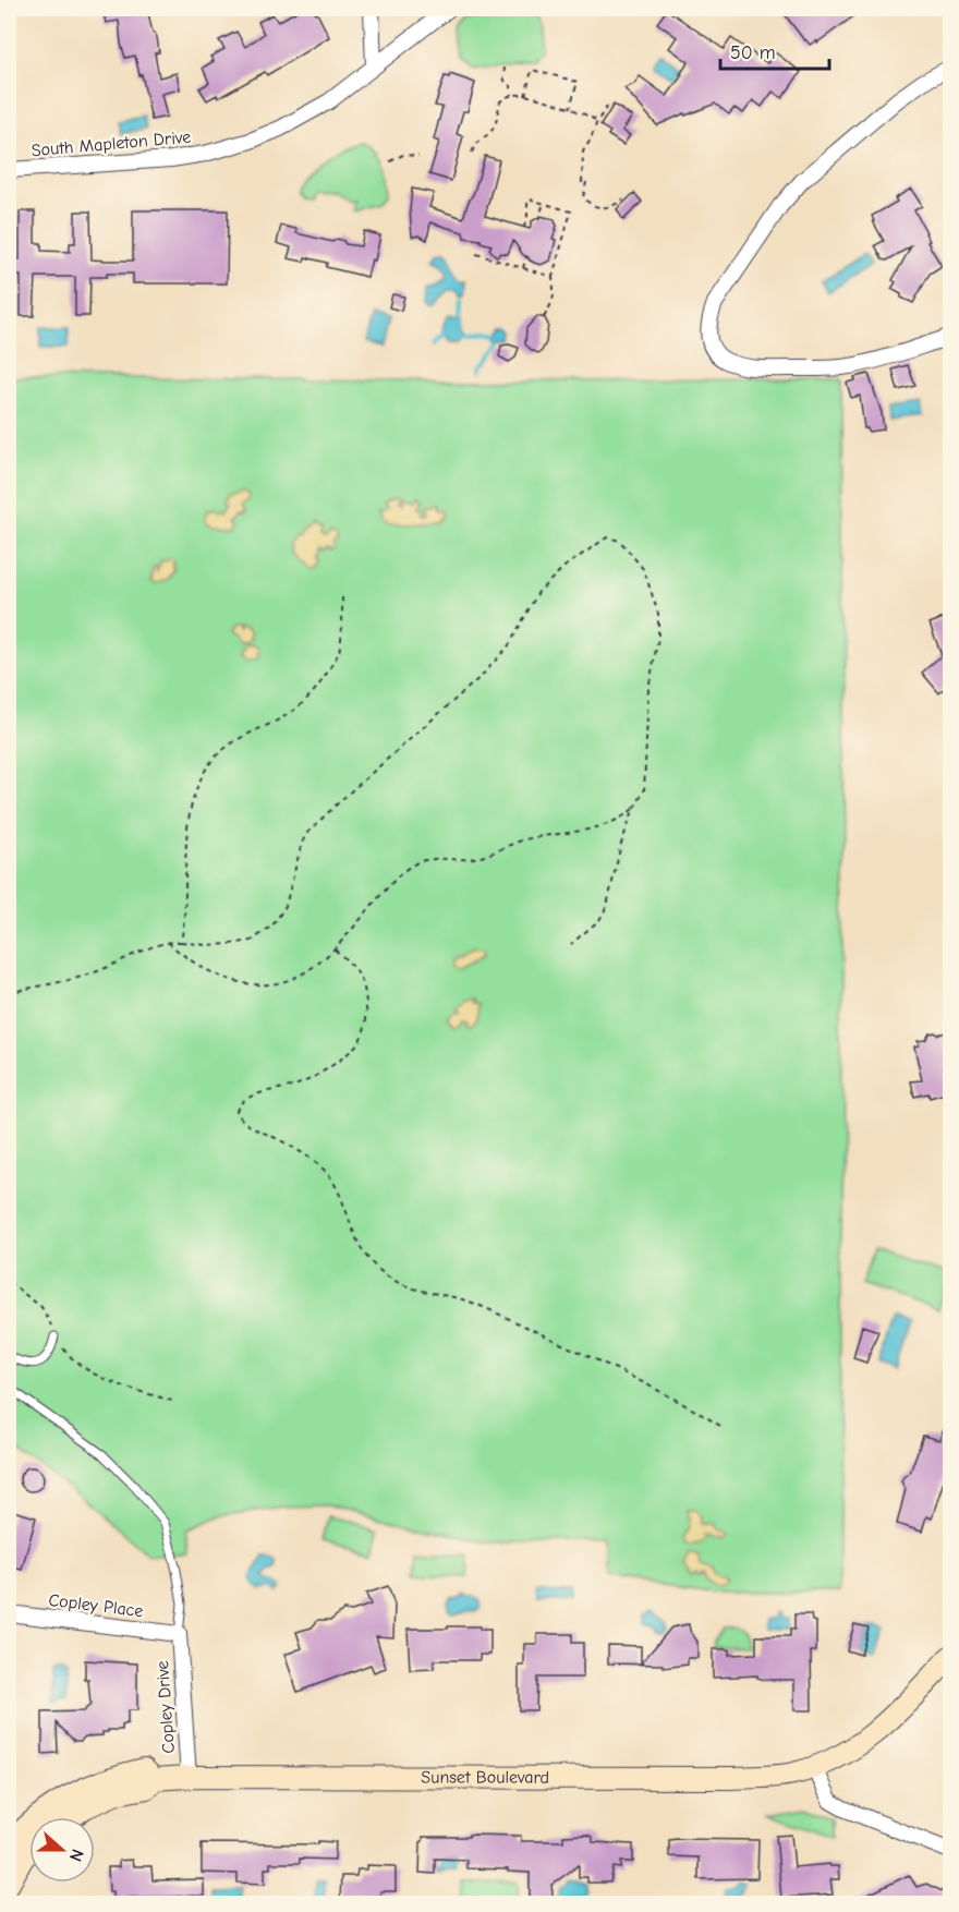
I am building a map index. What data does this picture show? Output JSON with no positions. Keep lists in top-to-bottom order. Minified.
{"streets":{"main road":["Sunset Boulevard"],"street":["South Mapleton Drive","Copley Place","Copley Drive"]},"crossings":[["Copley Place","Copley Drive"],["Copley Drive","Sunset Boulevard"]],"scale_bar":"50 m","north":"right"}
